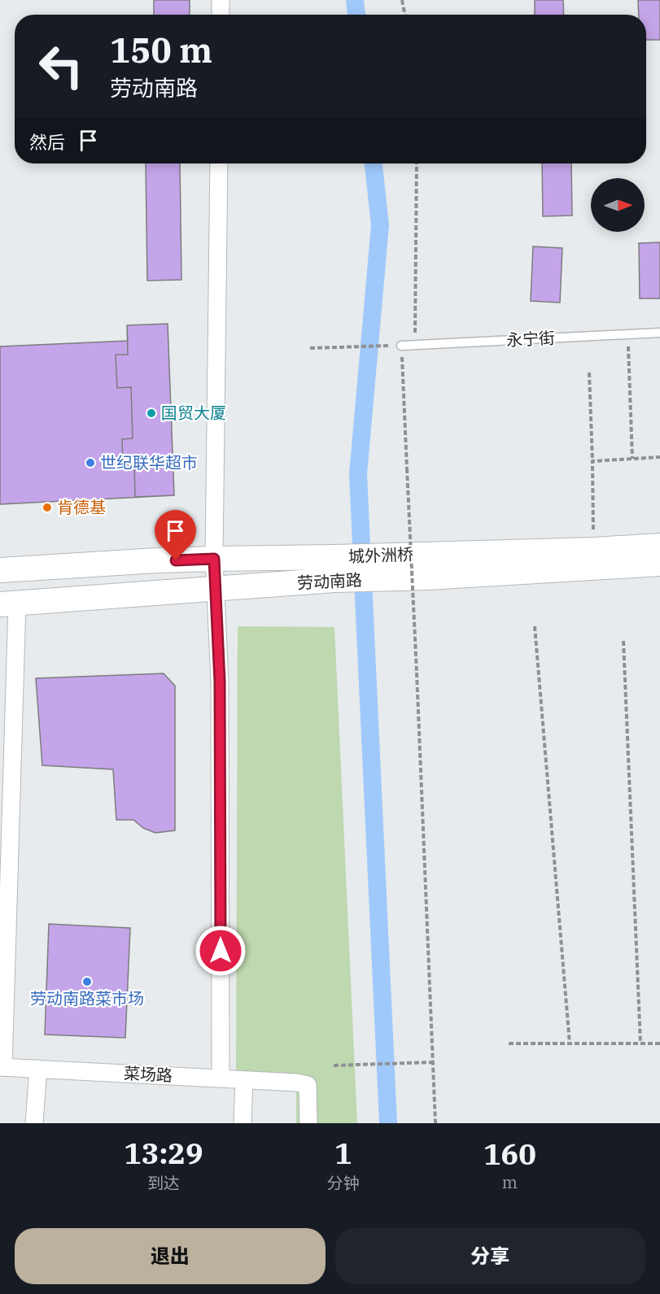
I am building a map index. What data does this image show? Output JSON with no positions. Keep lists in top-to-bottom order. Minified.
{"streets":{"main road":["城外洲桥","劳动南路"],"street":["菜场路"],"lane":["永宁街"]},"crossings":[["城外洲桥","劳动南路"]],"places":["国贸大厦","世纪联华超市","肯德基","劳动南路菜市场"],"north":"right","page":{"turn":["150 m","劳动南路"],"then":"然后","eta":["13:29","到达","1","分钟","160","m"],"buttons":["退出","分享"]}}
